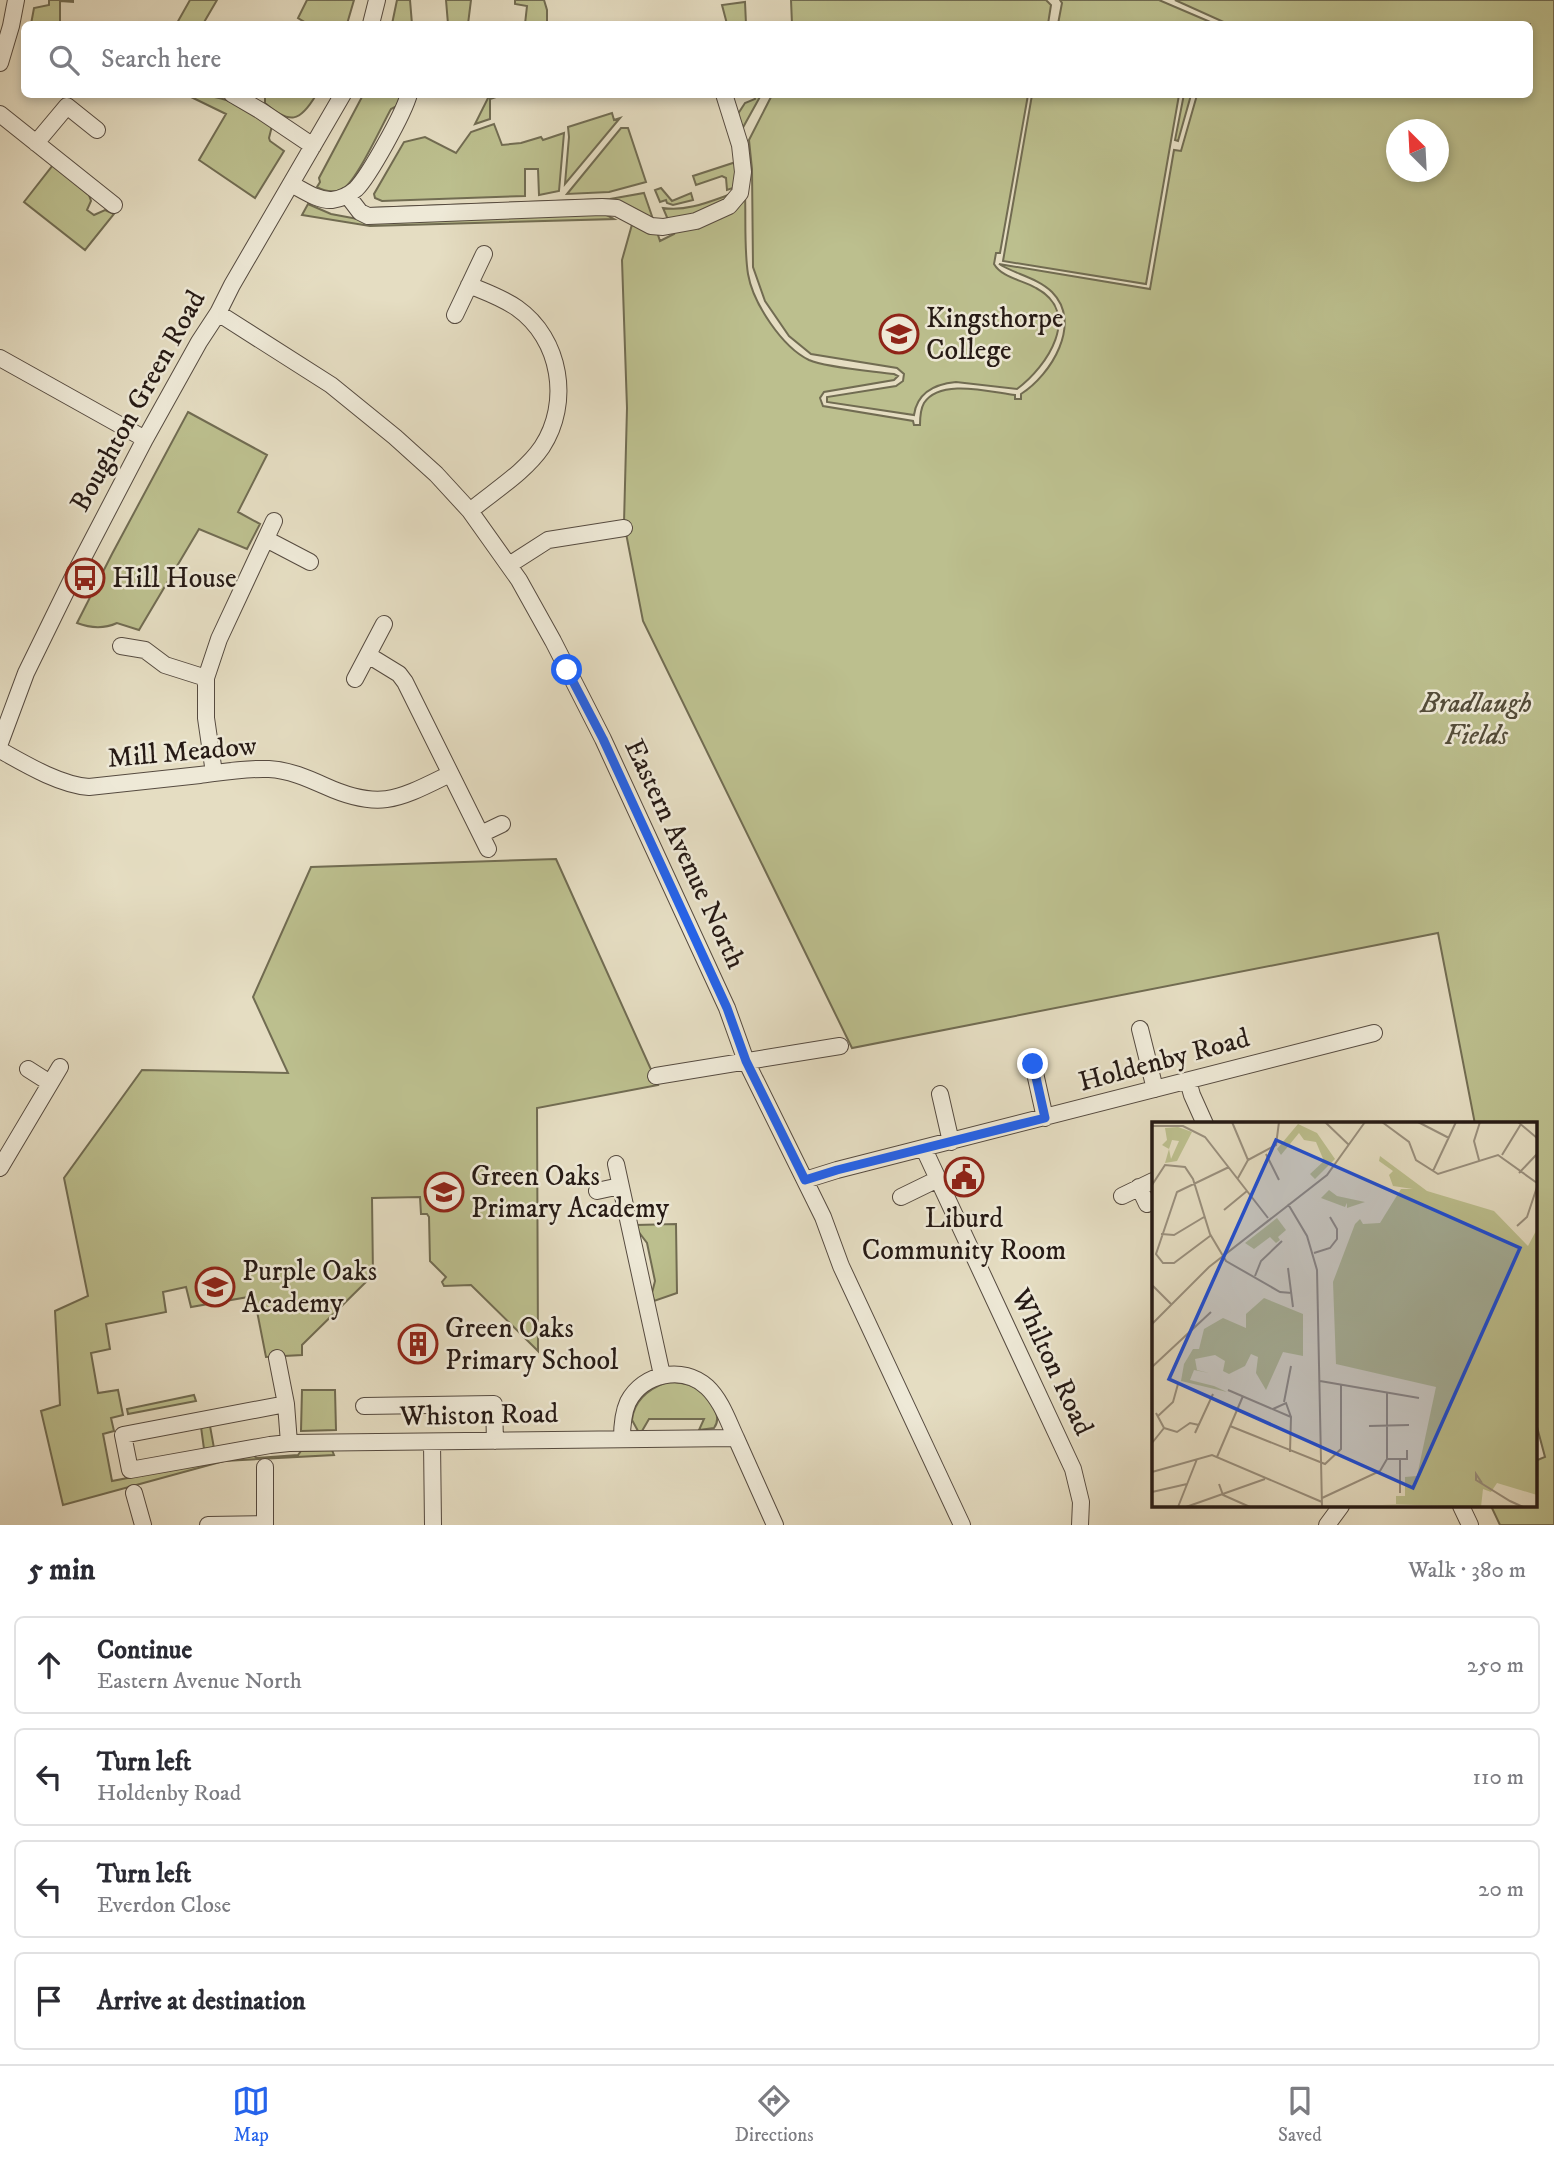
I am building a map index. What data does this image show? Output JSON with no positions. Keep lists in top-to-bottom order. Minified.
{"streets":{"street":["Boughton Green Road","Mill Meadow","Eastern Avenue North","Holdenby Road","Whilton Road","Whiston Road"]},"crossings":[["Boughton Green Road","Eastern Avenue North"],["Eastern Avenue North","Holdenby Road"],["Holdenby Road","Whilton Road"]],"parks":["Bradlaugh Fields"],"places":{"school or university":["Kingsthorpe College","Green Oaks Primary Academy","Purple Oaks Academy"],"bus stop":["Hill House"],"public building":["Liburd Community Room"],"building":["Green Oaks Primary School"]},"north":"top left","page":{"search":"Search here","heading":["5 min","Walk · 380 m"],"list":[["Continue","Eastern Avenue North","250 m"],["Turn left","Holdenby Road","110 m"],["Turn left","Everdon Close","20 m"],"Arrive at destination"],"nav":["Map","Directions","Saved"]}}
